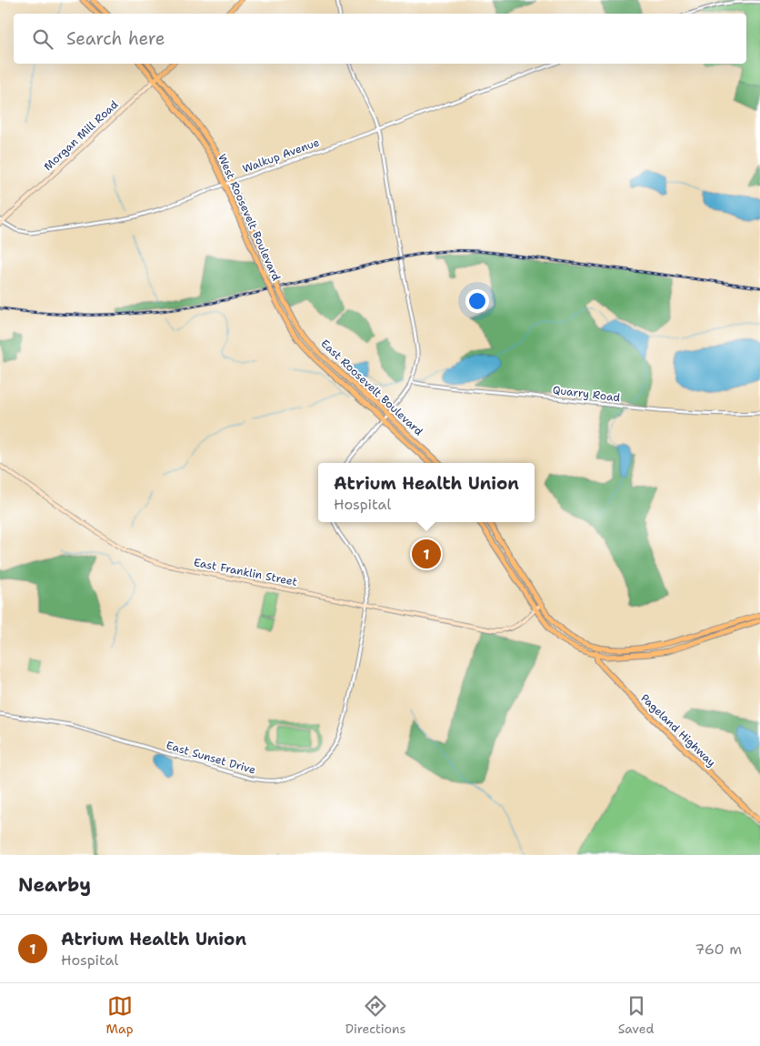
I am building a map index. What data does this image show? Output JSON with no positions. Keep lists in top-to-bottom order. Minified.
{"streets":{"highway":["West Roosevelt Boulevard","East Roosevelt Boulevard","Pageland Highway"],"main road":["Morgan Mill Road","East Franklin Street"],"street":["Walkup Avenue","Quarry Road","East Sunset Drive"]},"crossings":[["Morgan Mill Road","Walkup Avenue"],["Morgan Mill Road","West Roosevelt Boulevard"],["Walkup Avenue","West Roosevelt Boulevard"],["West Roosevelt Boulevard","East Roosevelt Boulevard"],["East Franklin Street","East Sunset Drive"]],"page":{"search":"Search here","popup":["Atrium Health Union","Hospital"],"pins":"1","heading":"Nearby","list":[{"mark":"1","name":"Atrium Health Union","note":"Hospital","value":"760 m"}],"nav":["Map","Directions","Saved"]}}
